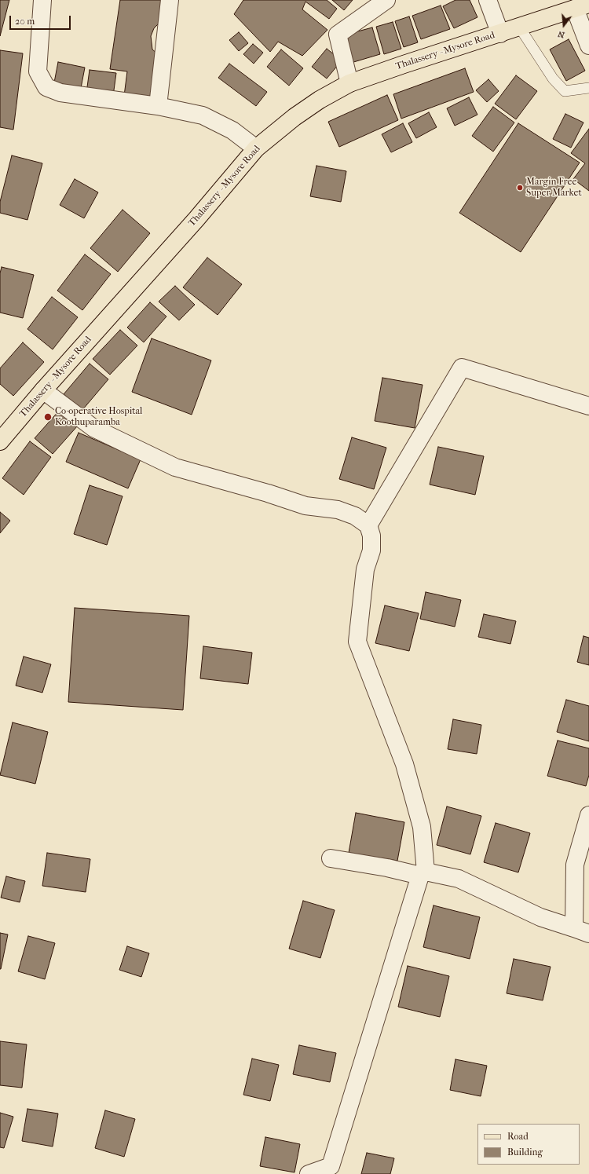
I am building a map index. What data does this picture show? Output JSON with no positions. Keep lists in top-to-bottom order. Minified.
{"streets":{"main road":["Thalassery - Mysore Road"]},"places":["Margin Free Super Market","Co-operative Hospital Koothuparamba"],"legend":["Road","Building"],"scale_bar":"20 m","north":"bottom"}
